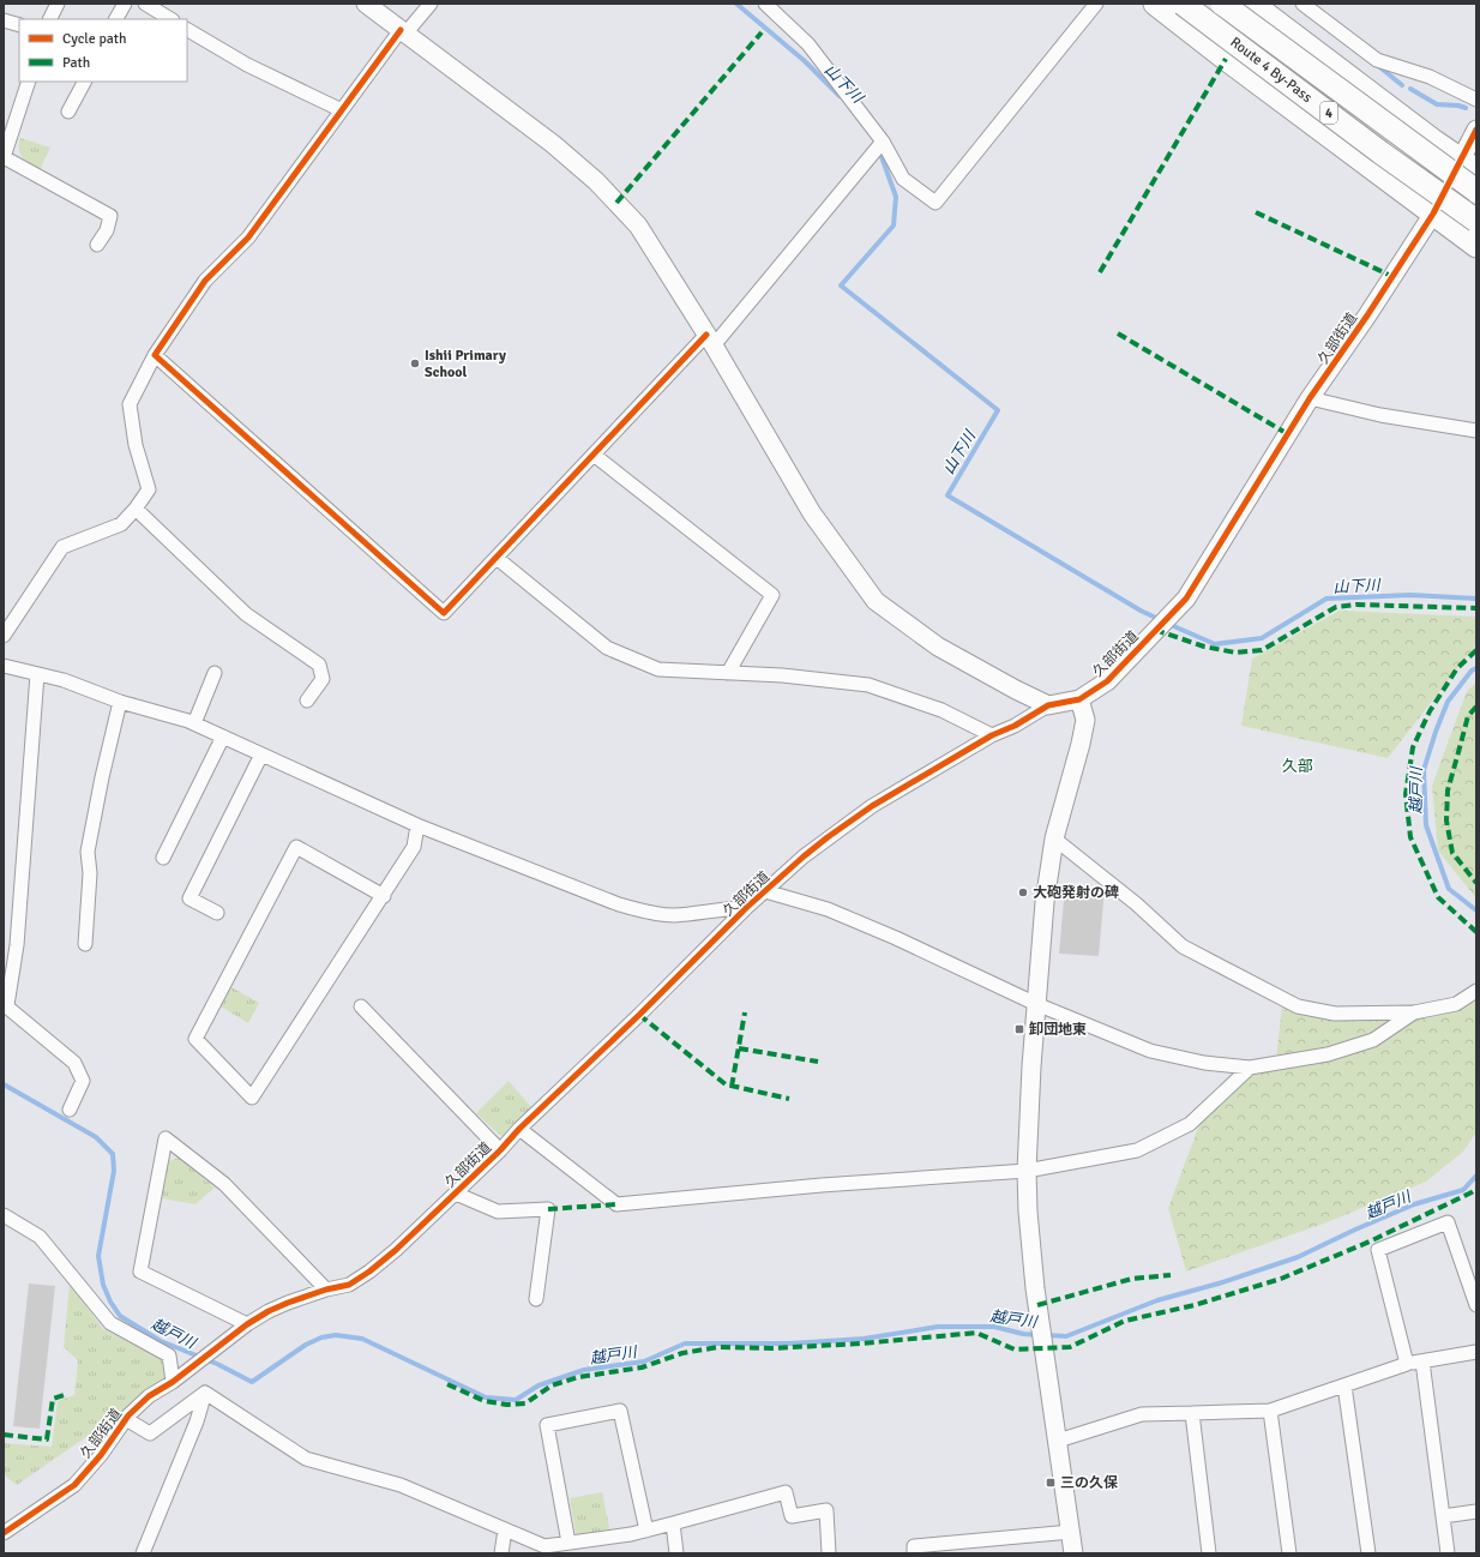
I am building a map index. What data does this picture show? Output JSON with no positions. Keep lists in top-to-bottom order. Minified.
{"streets":{"highway":["Route 4 By-Pass","4"],"street":["久部街道"]},"districts":["久部"],"water":["山下川","越戸川"],"places":{"other":["Ishii Primary School","大砲発射の碑"],"transit":["卸団地東","三の久保"]},"legend":["Cycle path","Path"]}
